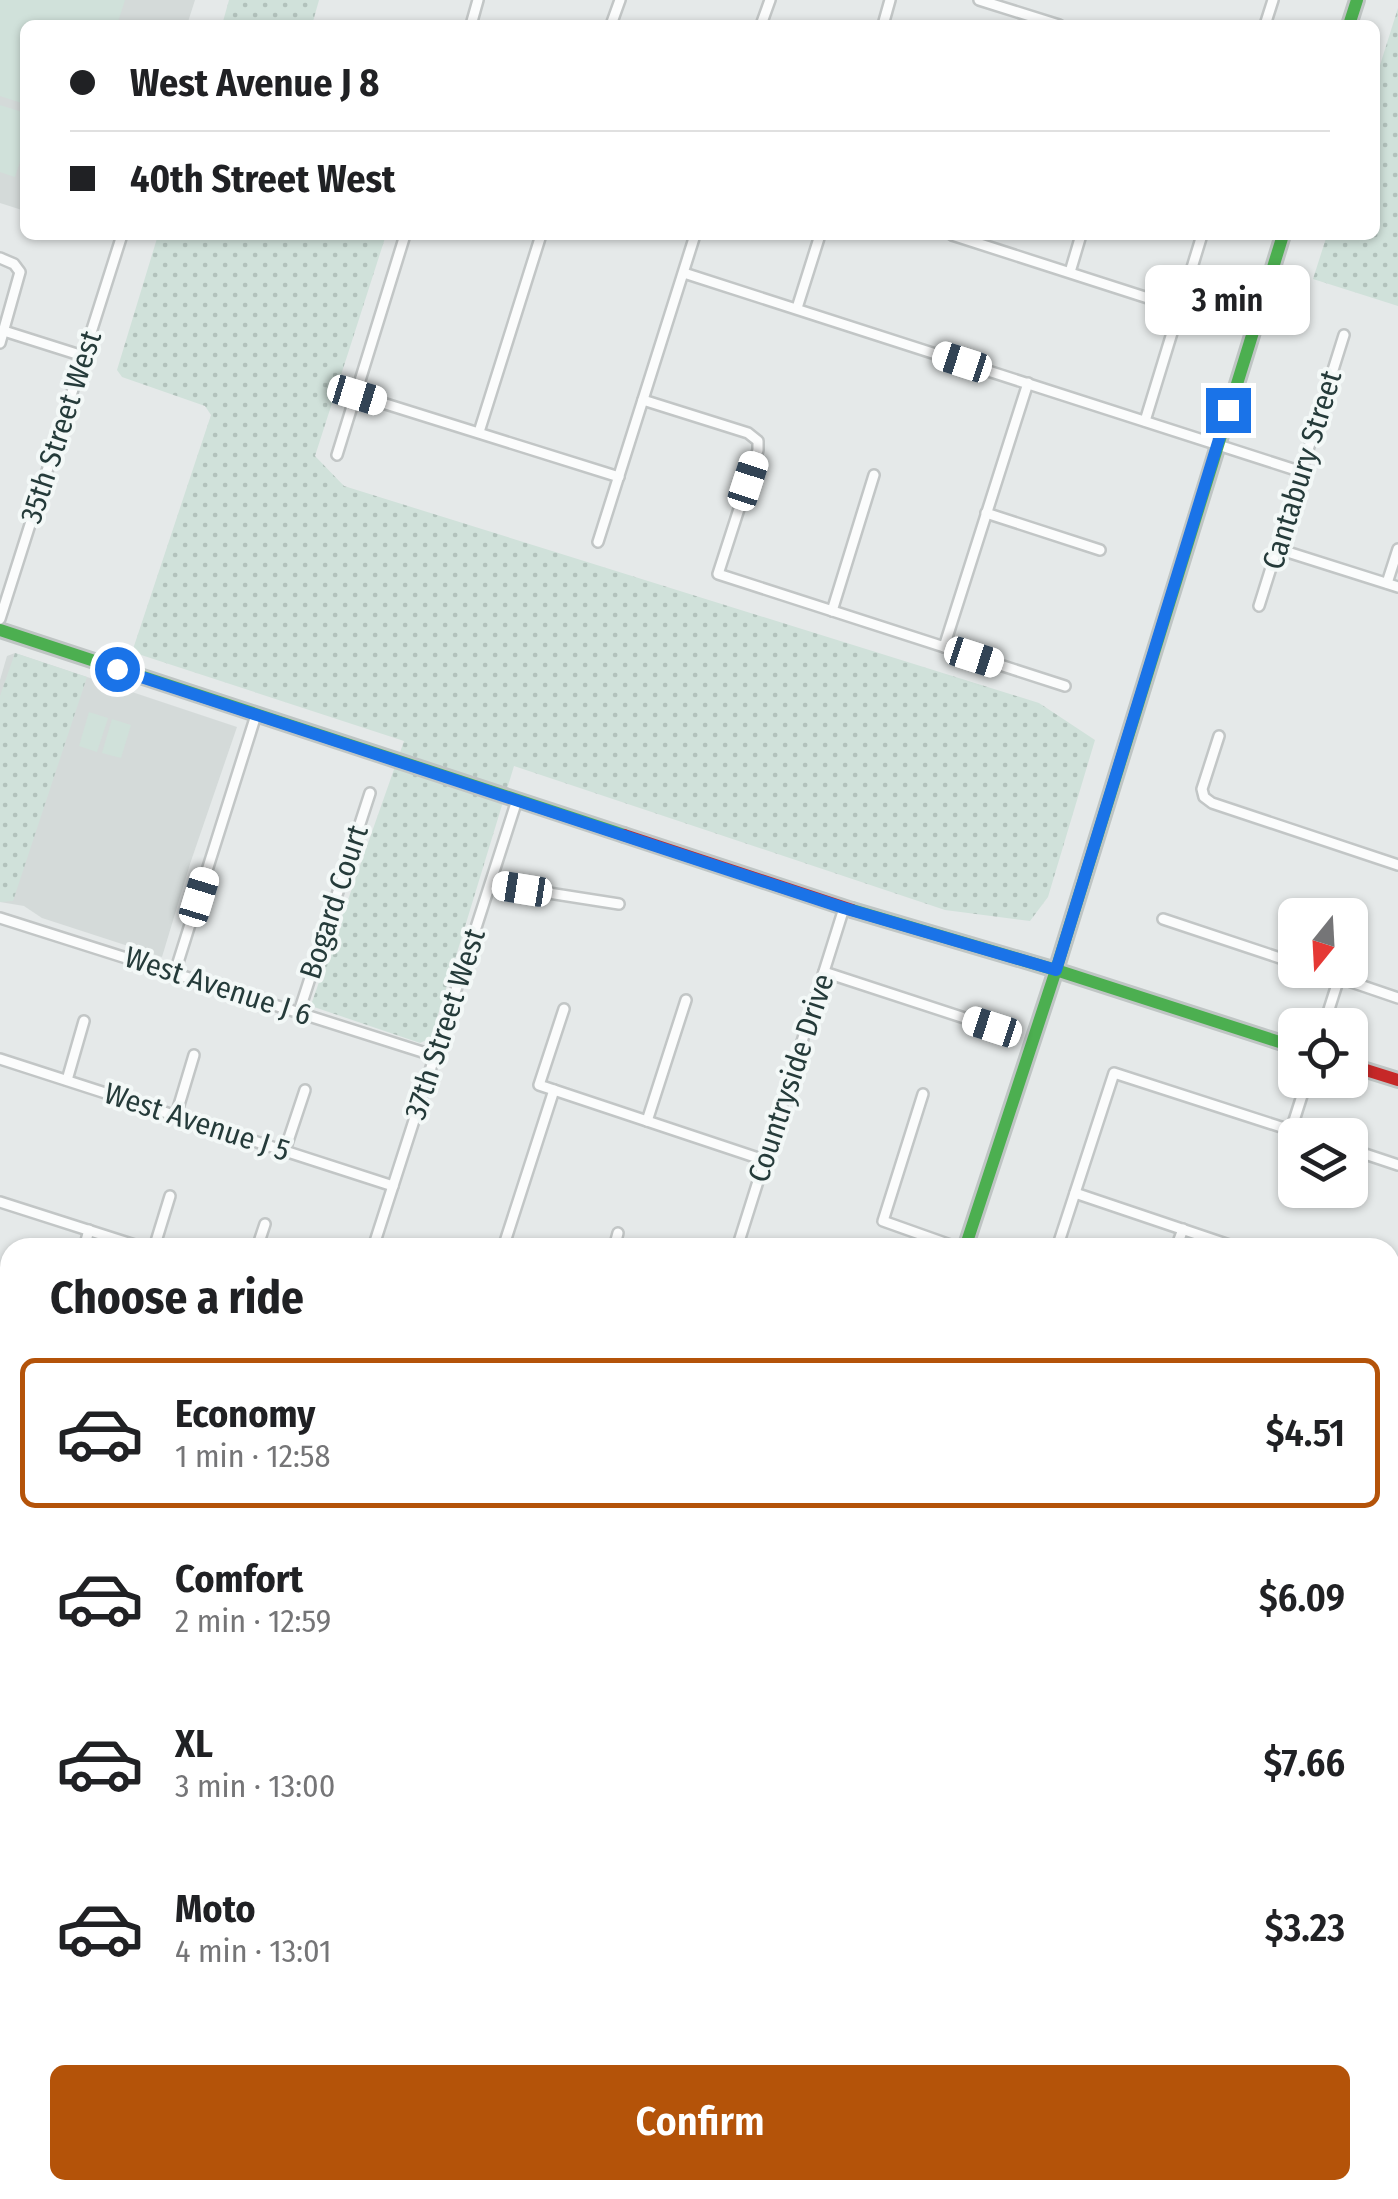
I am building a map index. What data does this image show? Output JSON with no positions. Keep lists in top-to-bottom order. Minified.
{"streets":{"street":["35th Street West","Cantabury Street","Bogard Court","West Avenue J 6","37th Street West","Countryside Drive","West Avenue J 5"]},"crossings":[["Bogard Court","West Avenue J 6"],["West Avenue J 6","37th Street West"],["37th Street West","West Avenue J 5"]],"north":"bottom","page":{"banner":["West Avenue J 8","40th Street West"],"bubble":"3 min","heading":"Choose a ride","list":[{"name":"Economy","note":"1 min · 12:58","value":"$4.51"},{"name":"Comfort","note":"2 min · 12:59","value":"$6.09"},{"name":"XL","note":"3 min · 13:00","value":"$7.66"},{"name":"Moto","note":"4 min · 13:01","value":"$3.23"}],"buttons":"Confirm"}}
